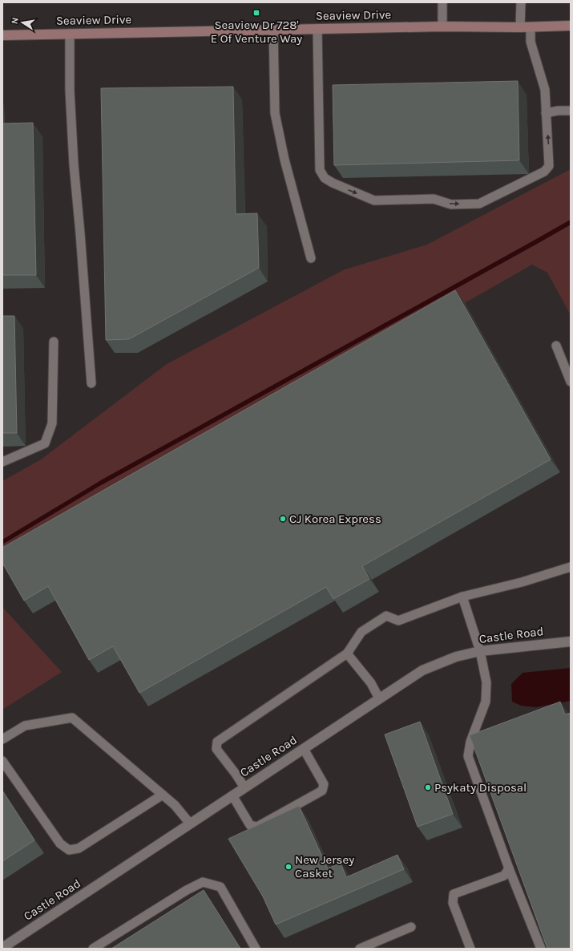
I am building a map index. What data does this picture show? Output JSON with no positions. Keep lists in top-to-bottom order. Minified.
{"streets":{"main road":["Seaview Drive"],"street":["Castle Road"]},"places":{"transit":["Seaview Dr 728' E Of Venture Way"],"other":["CJ Korea Express","Psykaty Disposal","New Jersey Casket"]},"north":"left"}
